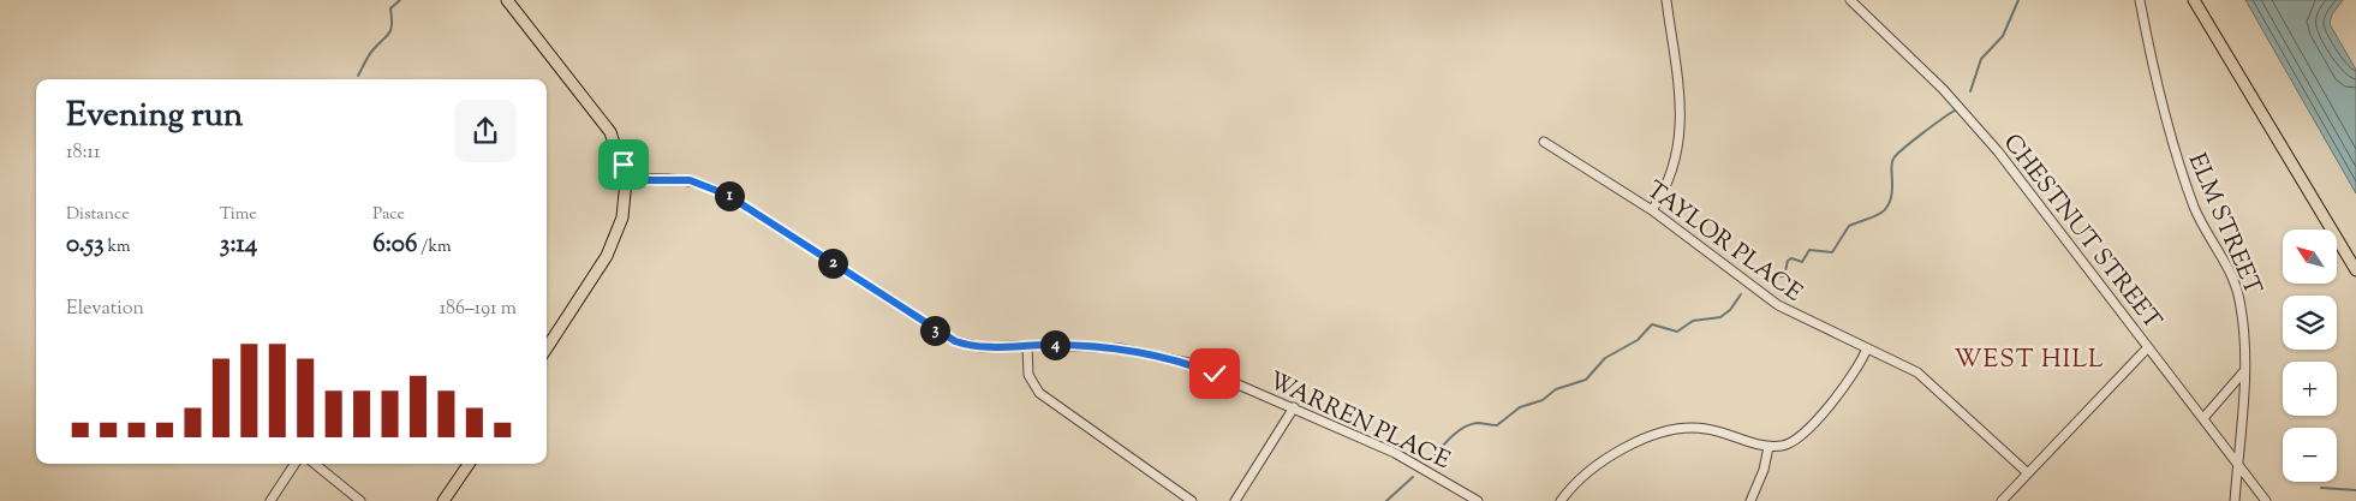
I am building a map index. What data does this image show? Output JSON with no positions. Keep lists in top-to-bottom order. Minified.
{"streets":{"street":["ELM STREET","CHESTNUT STREET","TAYLOR PLACE","WARREN PLACE"]},"crossings":[["ELM STREET","CHESTNUT STREET"]],"districts":["WEST HILL"],"north":"top left","page":{"heading":["Evening run","18:11"],"pins":["1","2","3","4"],"stats":[["Distance","0.53 km"],["Time","3:14"],["Pace","6:06 /km"]],"map_buttons":["+","−"],"chart":["Elevation","186–191 m"]}}
